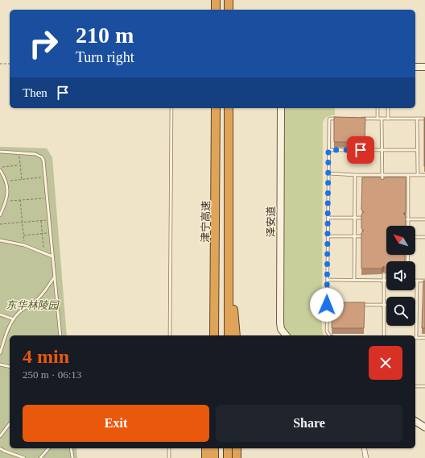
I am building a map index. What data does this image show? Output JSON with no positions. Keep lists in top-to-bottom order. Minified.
{"streets":{"highway":["津宁高速"],"street":["泽安道"]},"parks":["东华林陵园"],"north":"top left","page":{"turn":["210 m","Turn right"],"then":"Then","heading":["4 min","250 m · 06:13"],"buttons":["Exit","Share"]}}
